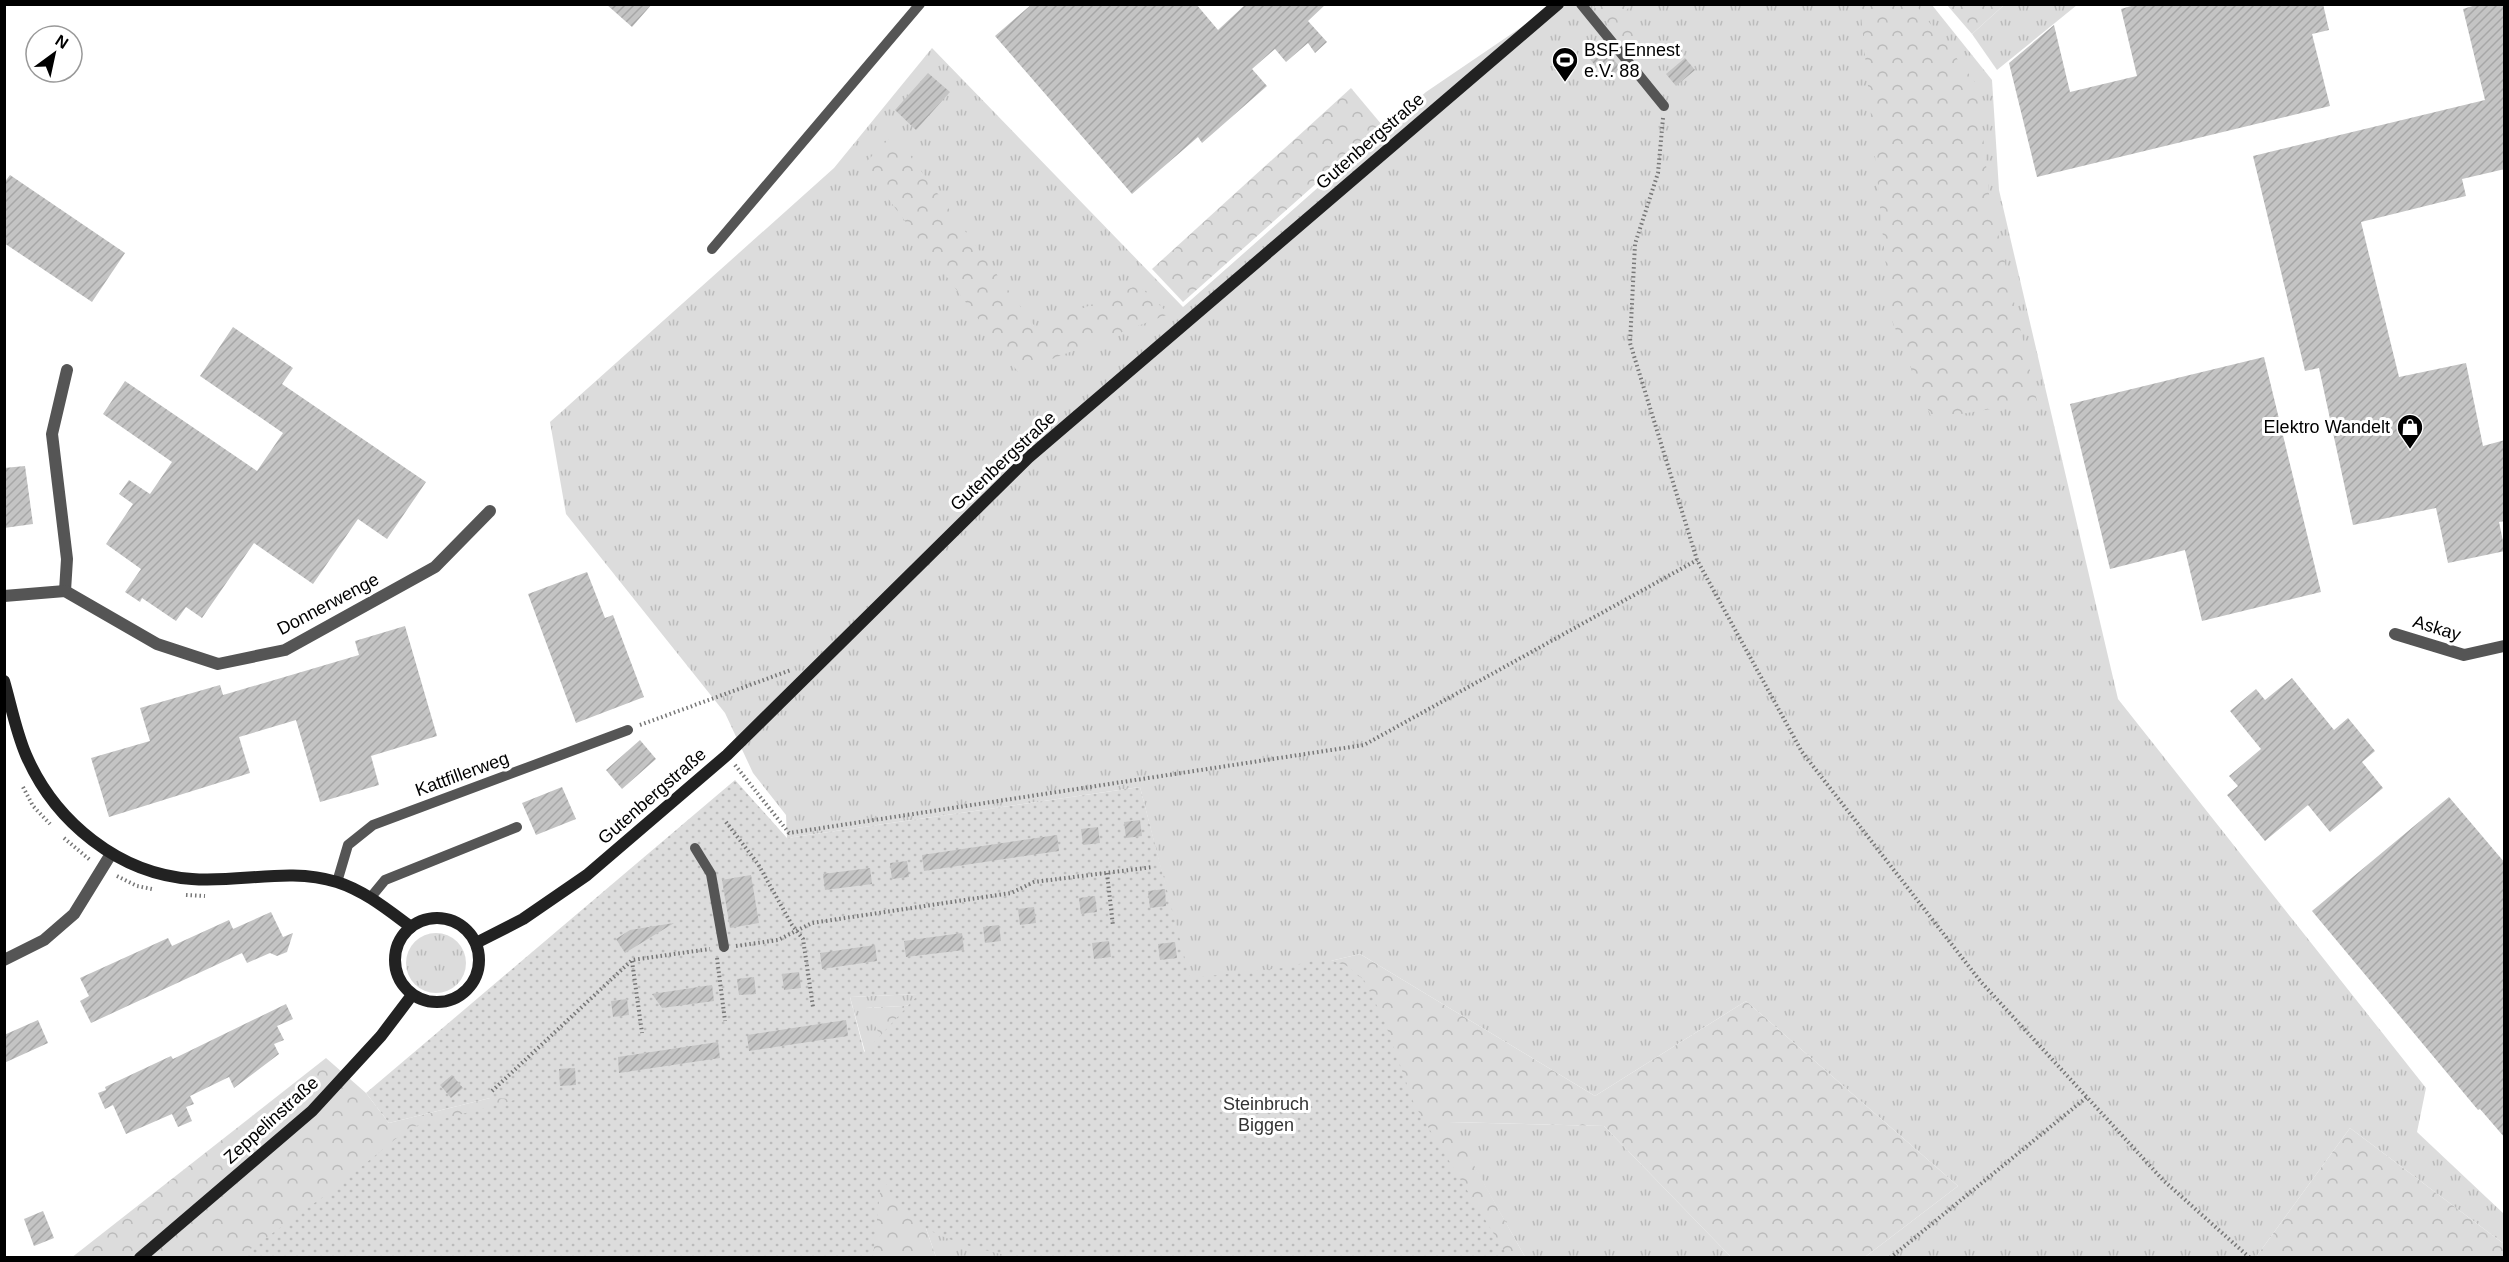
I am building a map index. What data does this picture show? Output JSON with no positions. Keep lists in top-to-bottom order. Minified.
{"streets":{"main road":["Gutenbergstraße","Zeppelinstraße"],"street":["Donnerwenge","Askay"],"lane":["Kattfillerweg"]},"crossings":[["Gutenbergstraße","Zeppelinstraße"]],"parks":["Steinbruch Biggen"],"places":{"sports":["BSF Ennest e.V. 88"],"shop":["Elektro Wandelt"]},"north":"top right"}
